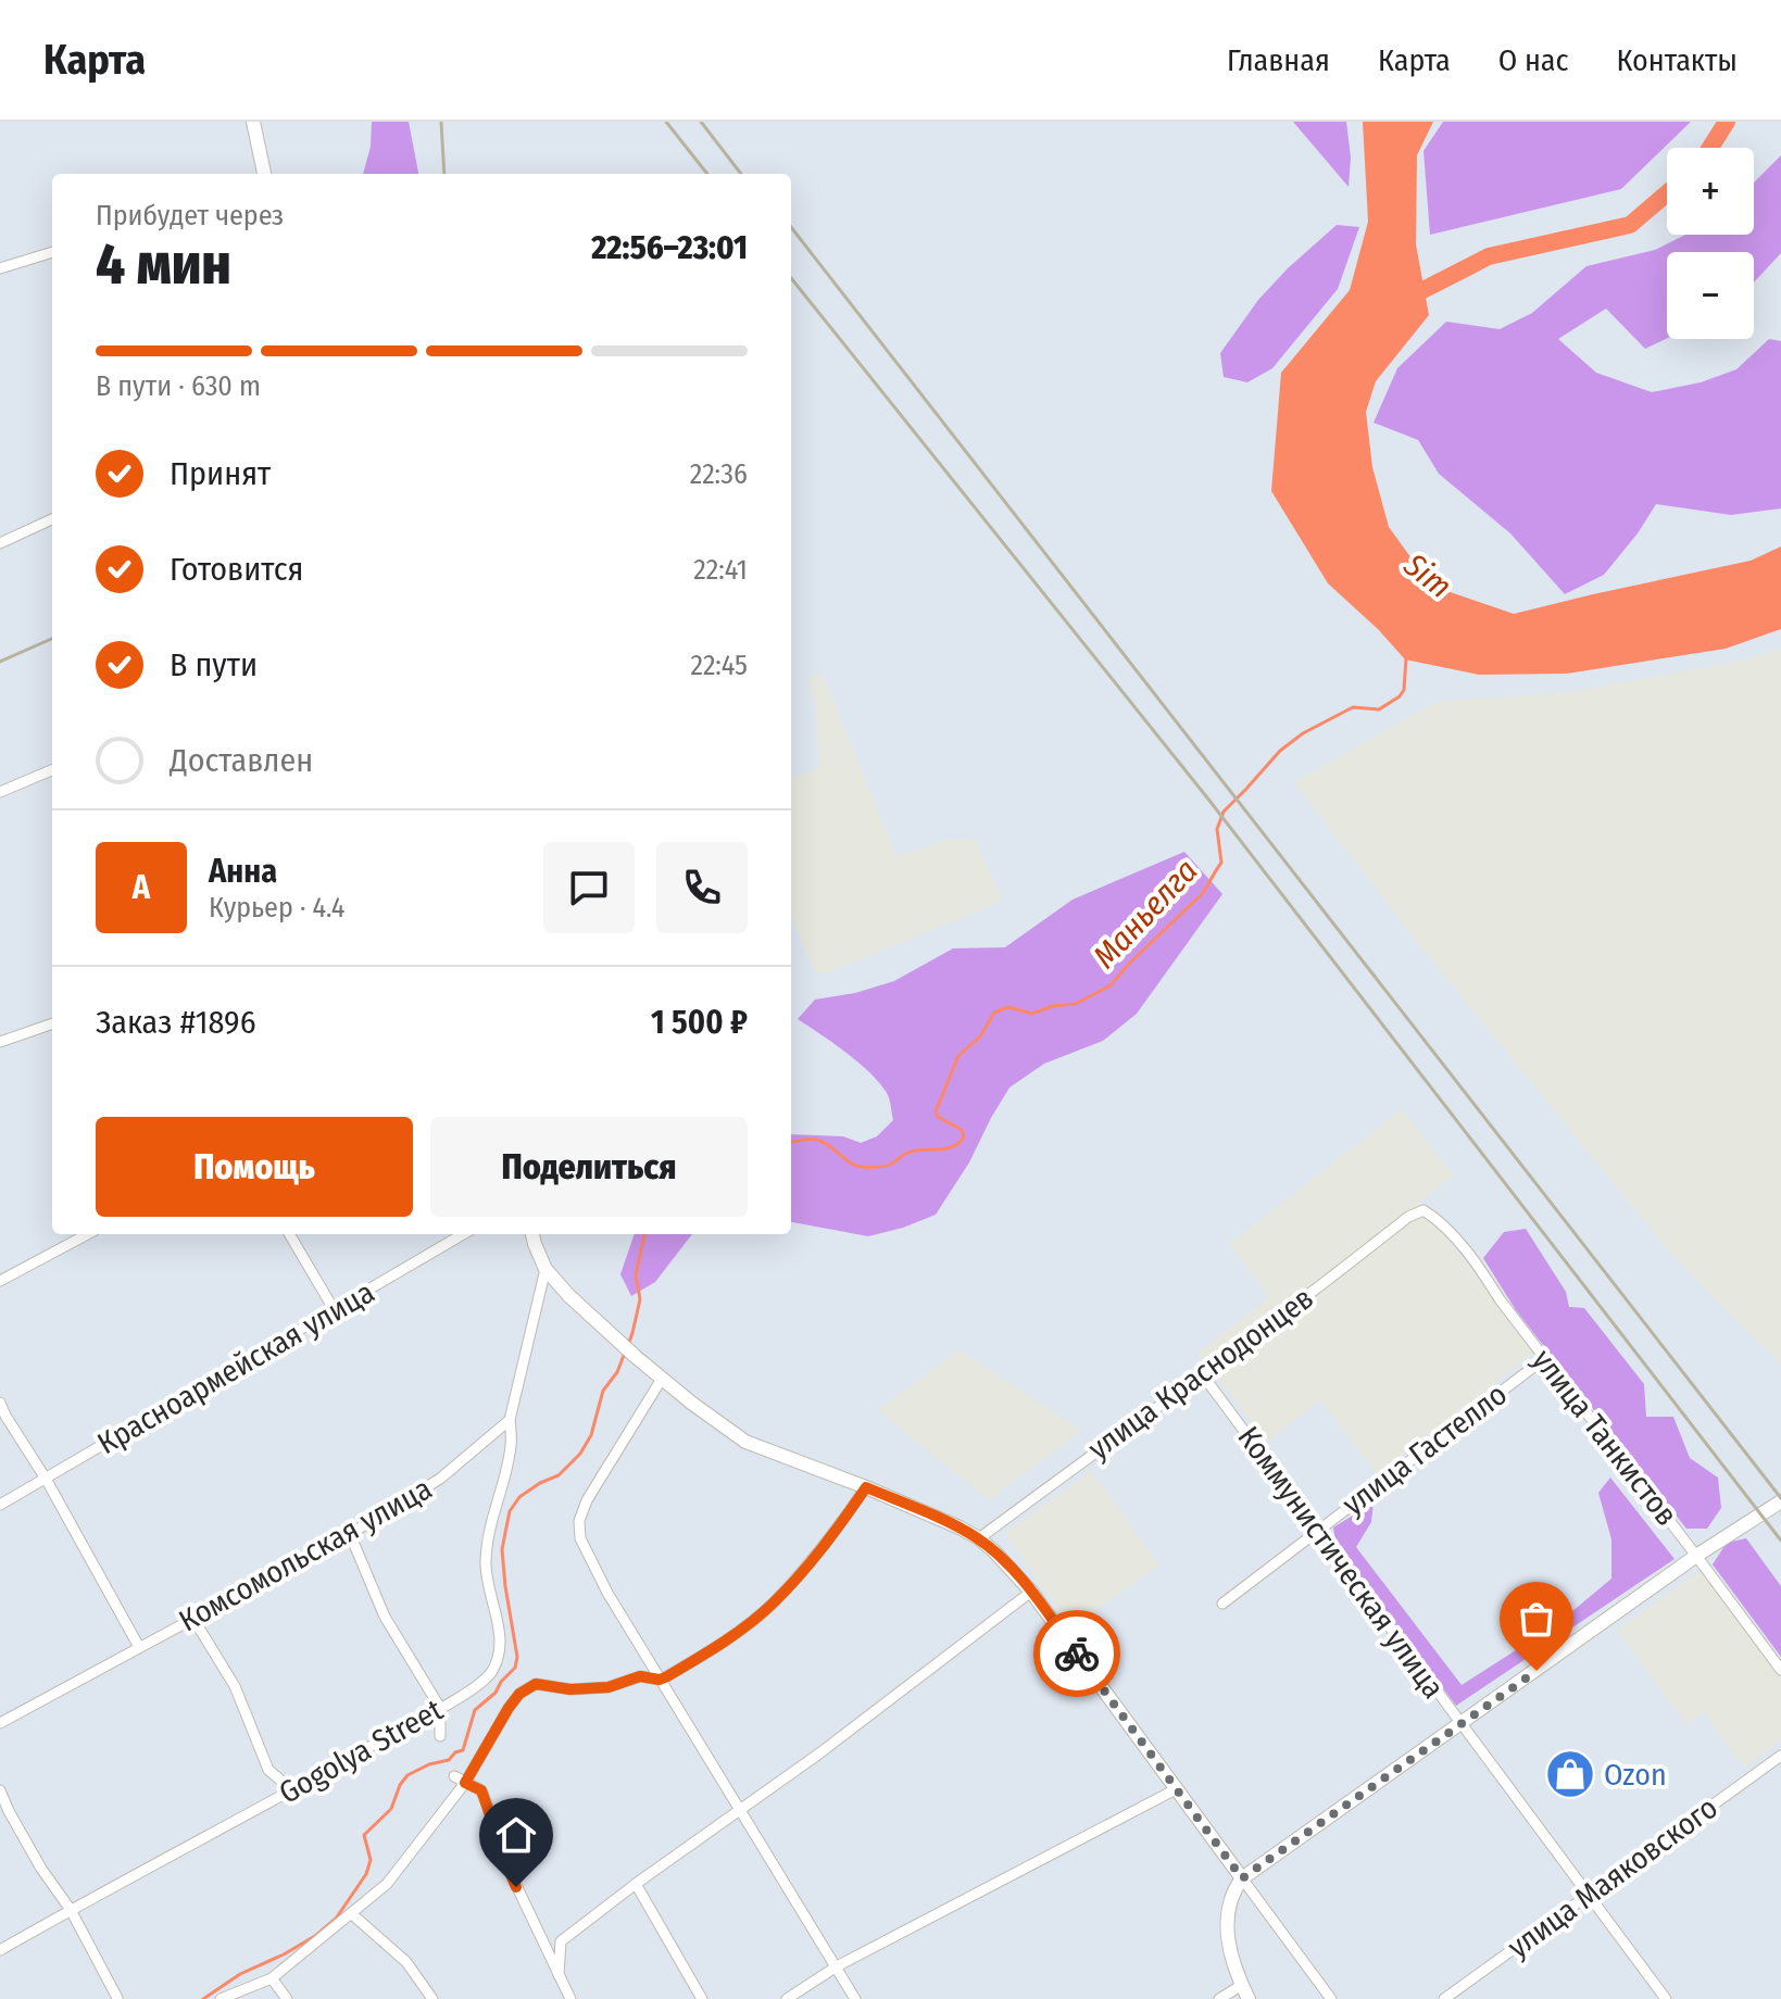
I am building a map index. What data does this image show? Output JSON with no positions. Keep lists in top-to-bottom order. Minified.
{"streets":{"street":["Красноармейская улица","улица Краснодонцев","улица Танкистов","улица Гастелло","Комсомольская улица","Коммунистическая улица","Gogolya Street","улица Маяковского"]},"crossings":[["улица Краснодонцев","улица Танкистов"],["улица Краснодонцев","Коммунистическая улица"],["улица Танкистов","улица Гастелло"],["улица Гастелло","Коммунистическая улица"],["Комсомольская улица","Gogolya Street"],["Коммунистическая улица","улица Маяковского"]],"water":["Sim","Маньелга"],"places":{"shop":["Ozon"]},"page":{"header":"Карта","nav":["Главная","Карта","О нас","Контакты"],"map_buttons":["+","−"],"heading":["4 мин","Прибудет через","22:56–23:01"],"panel":["Анна","Курьер · 4.4","Заказ #1896","1 500 ₽"],"bar":"В пути · 630 m","list":[["Принят","22:36"],["Готовится","22:41"],["В пути","22:45"],"Доставлен"],"round":"А","buttons":["Помощь","Поделиться"]}}
